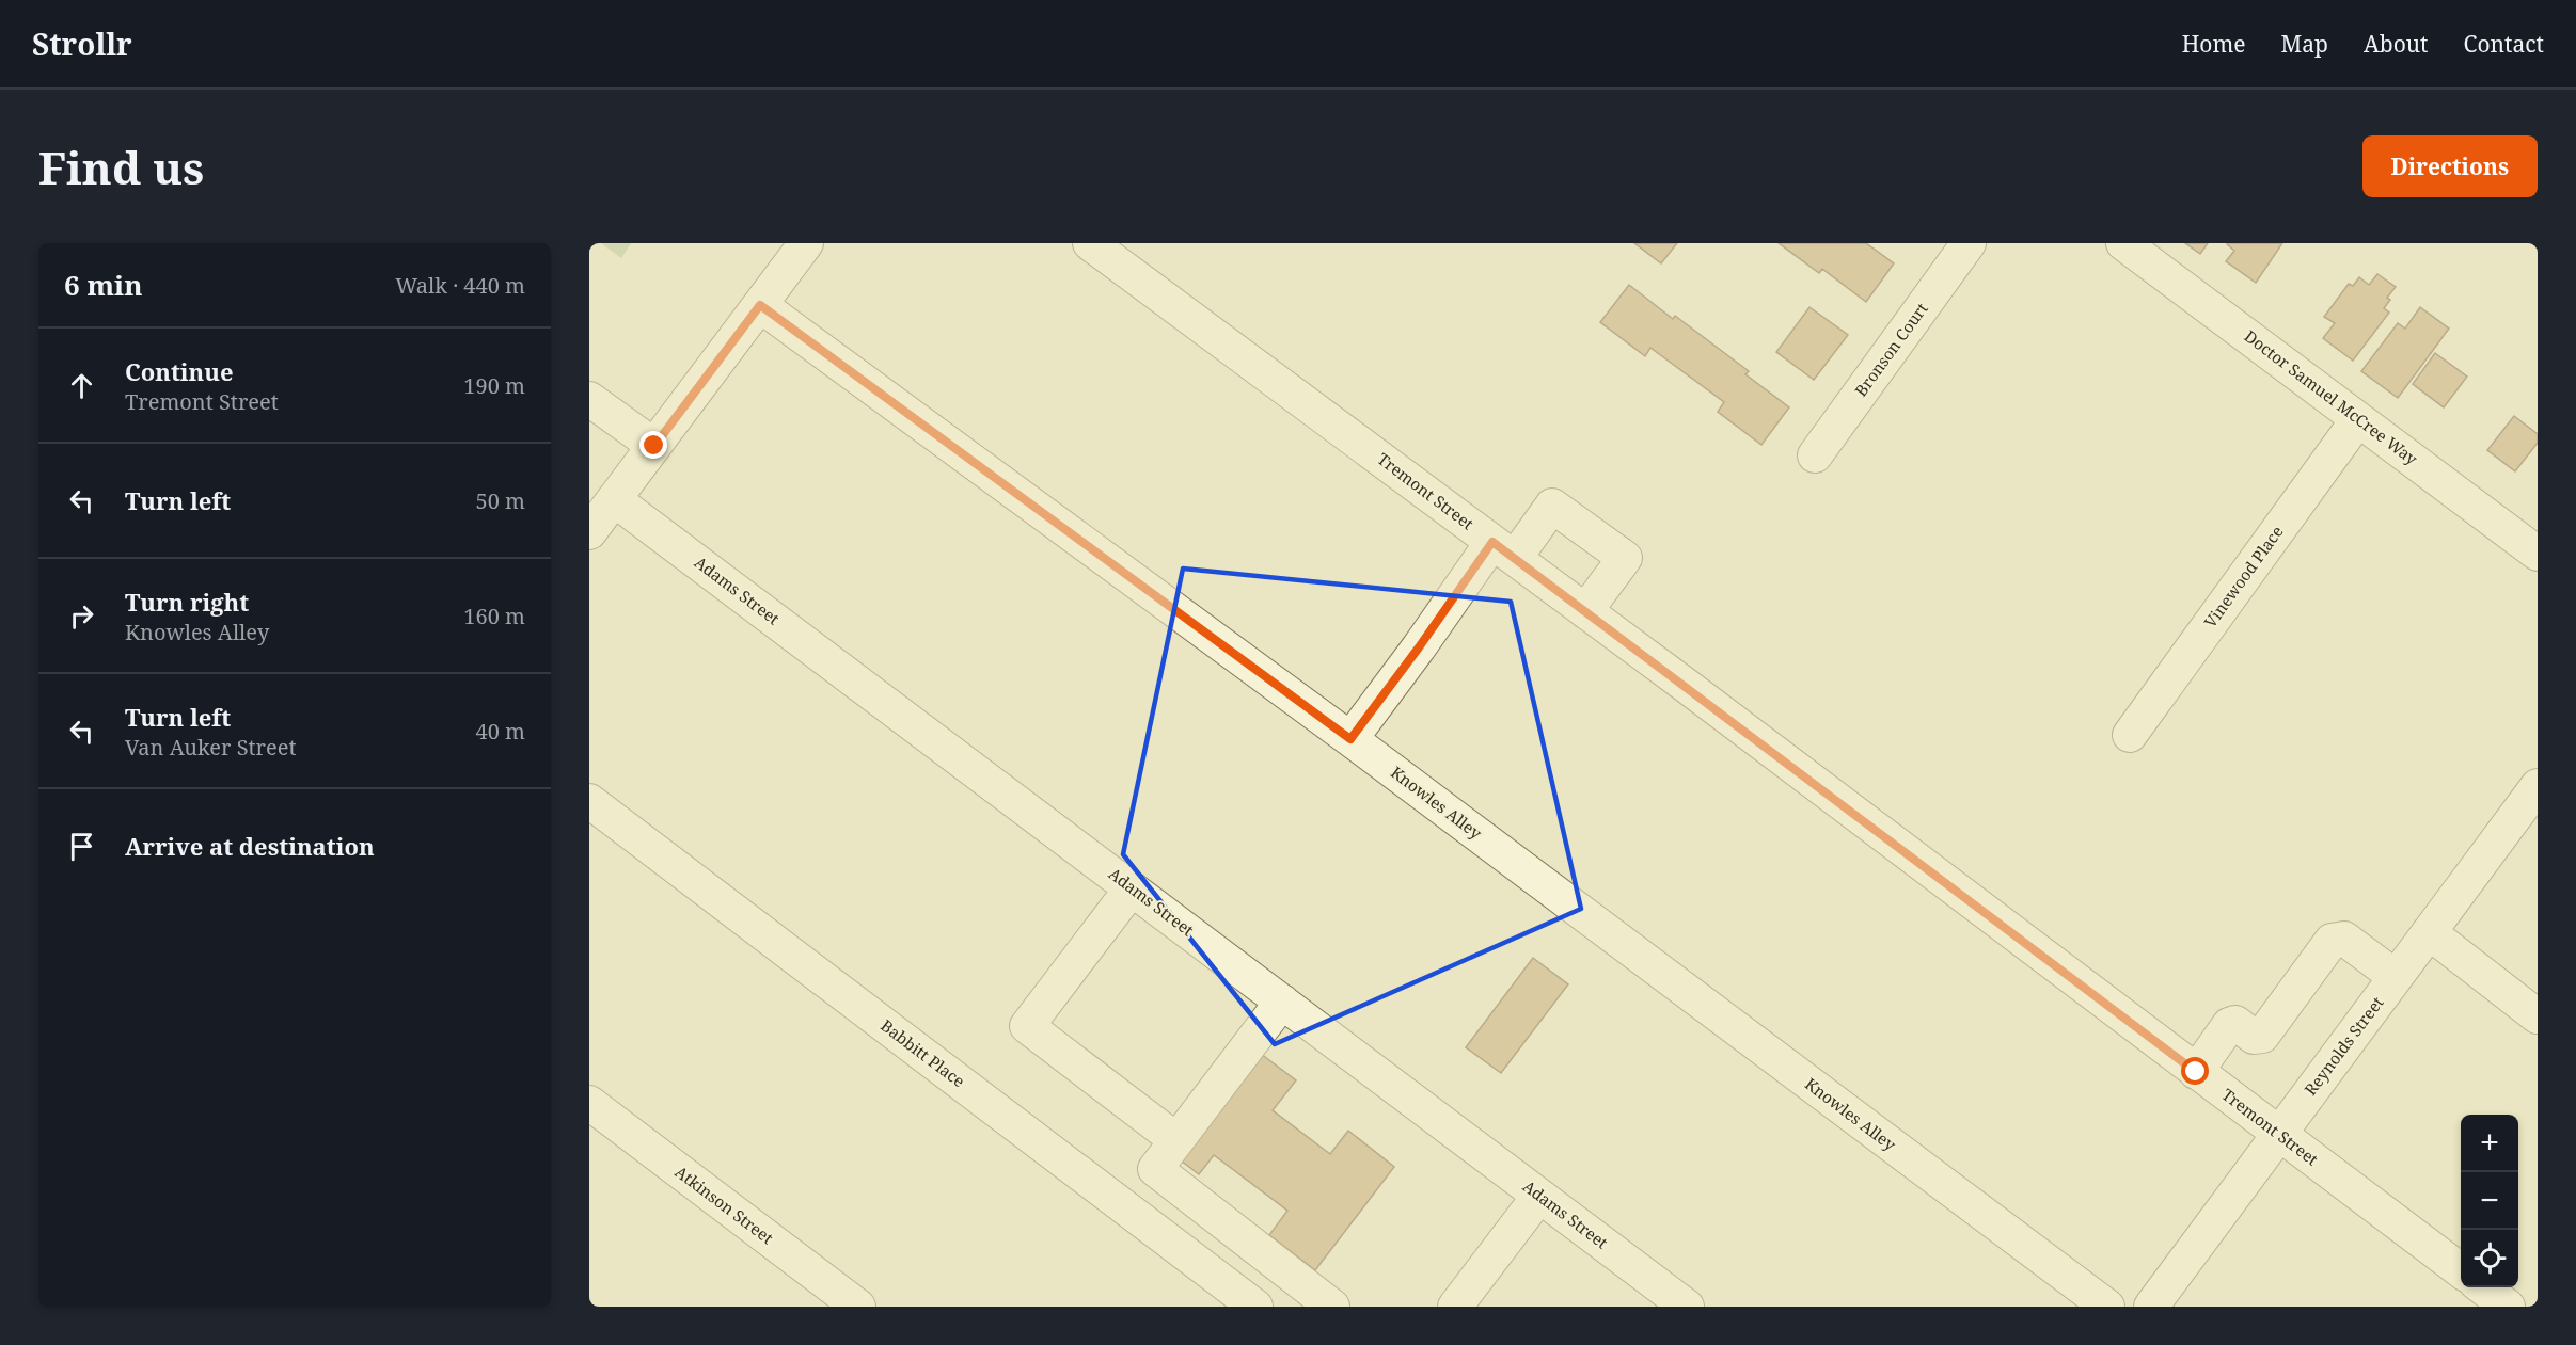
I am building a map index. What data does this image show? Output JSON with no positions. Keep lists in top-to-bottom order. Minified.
{"streets":{"street":["Bronson Court","Doctor Samuel McCree Way","Tremont Street","Vinewood Place","Adams Street","Knowles Alley","Reynolds Street","Babbitt Place","Atkinson Street"]},"crossings":[["Doctor Samuel McCree Way","Vinewood Place"],["Tremont Street","Reynolds Street"]],"page":{"header":"Strollr","nav":["Home","Map","About","Contact"],"buttons":"Directions","title":"Find us","heading":["6 min","Walk · 440 m"],"list":[["Continue","Tremont Street","190 m"],["Turn left","50 m"],["Turn right","Knowles Alley","160 m"],["Turn left","Van Auker Street","40 m"],"Arrive at destination"],"map_buttons":["+","−"]}}
